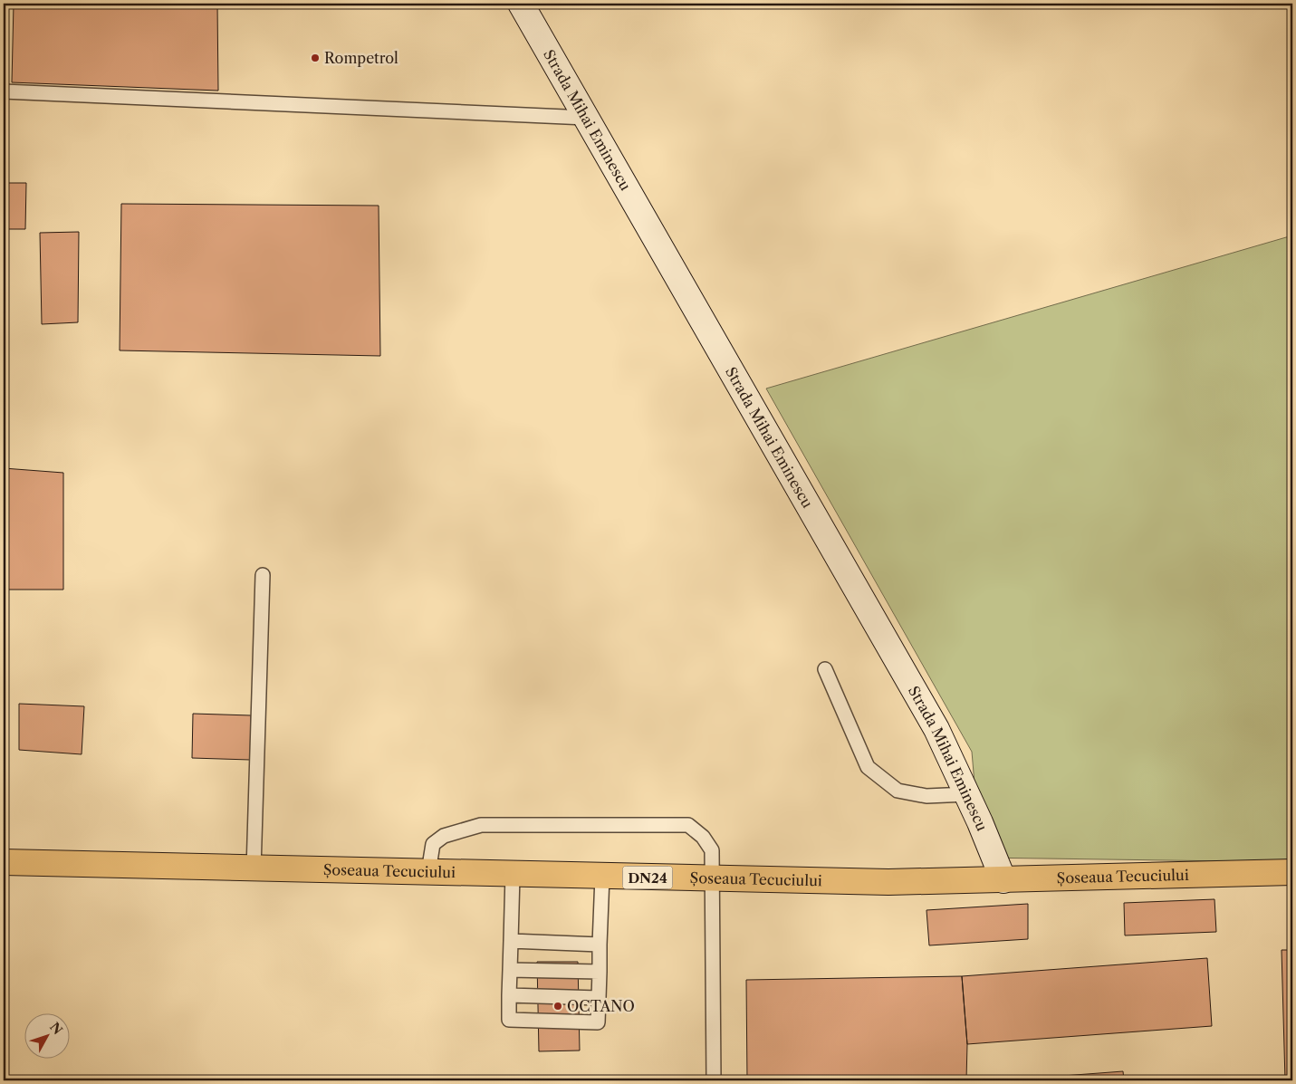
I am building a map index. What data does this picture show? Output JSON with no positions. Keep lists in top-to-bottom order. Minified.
{"streets":{"main road":["Strada Mihai Eminescu","Șoseaua Tecuciului","DN24"]},"crossings":[["Strada Mihai Eminescu","Șoseaua Tecuciului"]],"places":["Rompetrol","OCTANO"],"north":"top right"}
